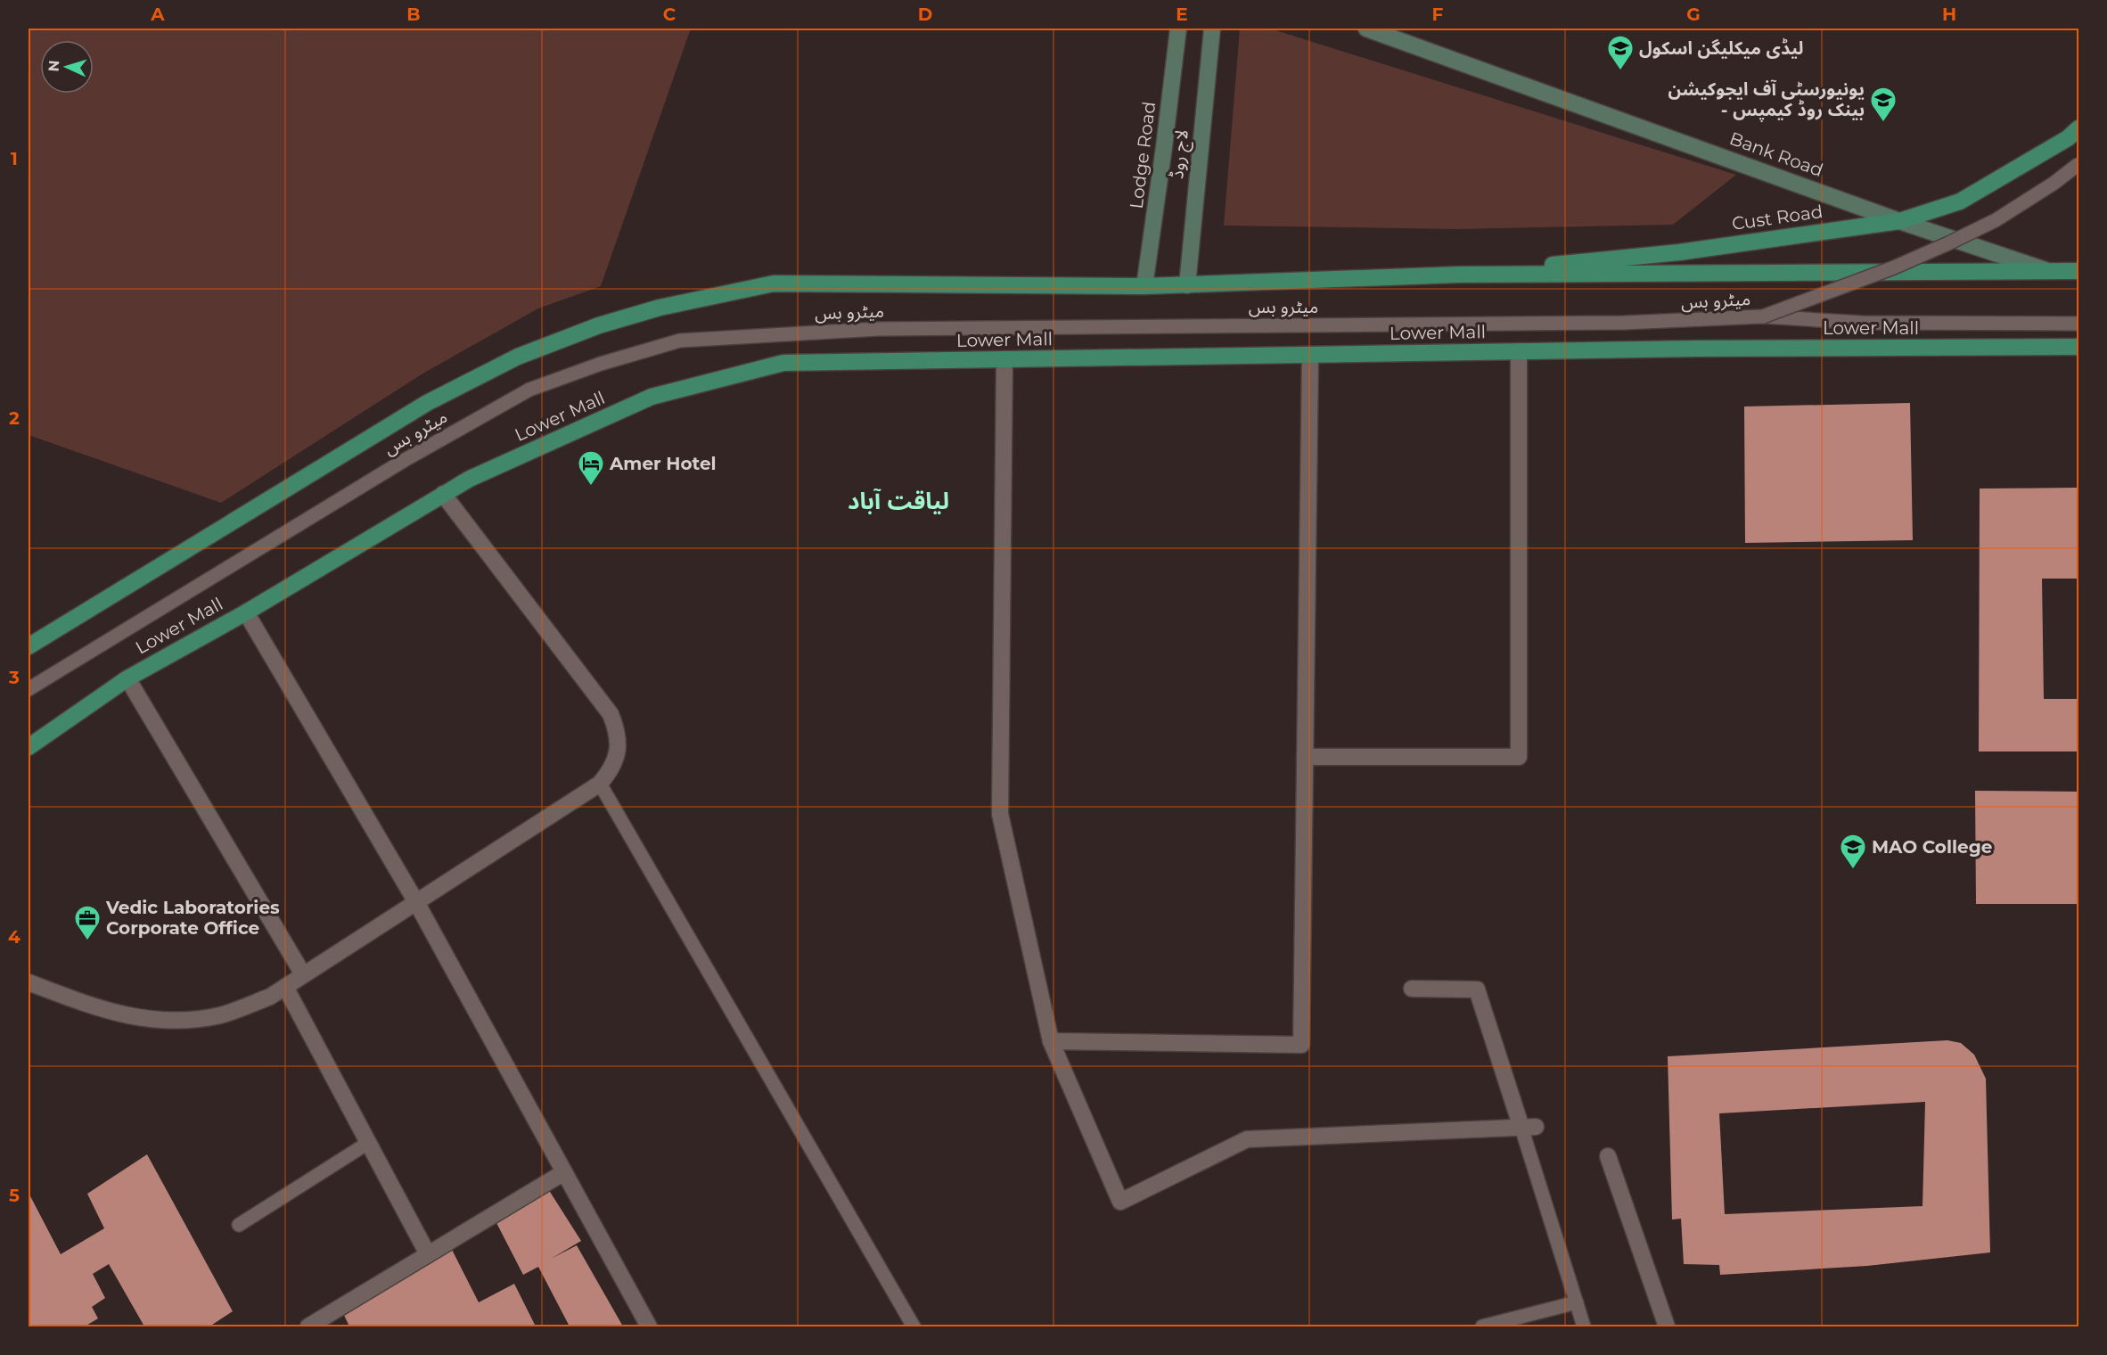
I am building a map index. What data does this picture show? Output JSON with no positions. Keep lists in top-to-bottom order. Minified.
{"streets":{"main road":["Cust Road","Lower Mall"],"street":["لاج روڈ","Bank Road","Lodge Road"],"lane":["میٹرو بس"]},"crossings":[["Bank Road","Cust Road"]],"districts":["لیاقت آباد"],"places":{"school or university":["لیڈی میکلیگن اسکول","یونیورسٹی آف ایجوکیشن - بینک روڈ کیمپس","MAO College"],"hotel":["Amer Hotel"],"office":["Vedic Laboratories Corporate Office"]},"north":"left","grid":{"columns":["A","B","C","D","E","F","G","H"],"rows":["1","2","3","4","5"]}}
